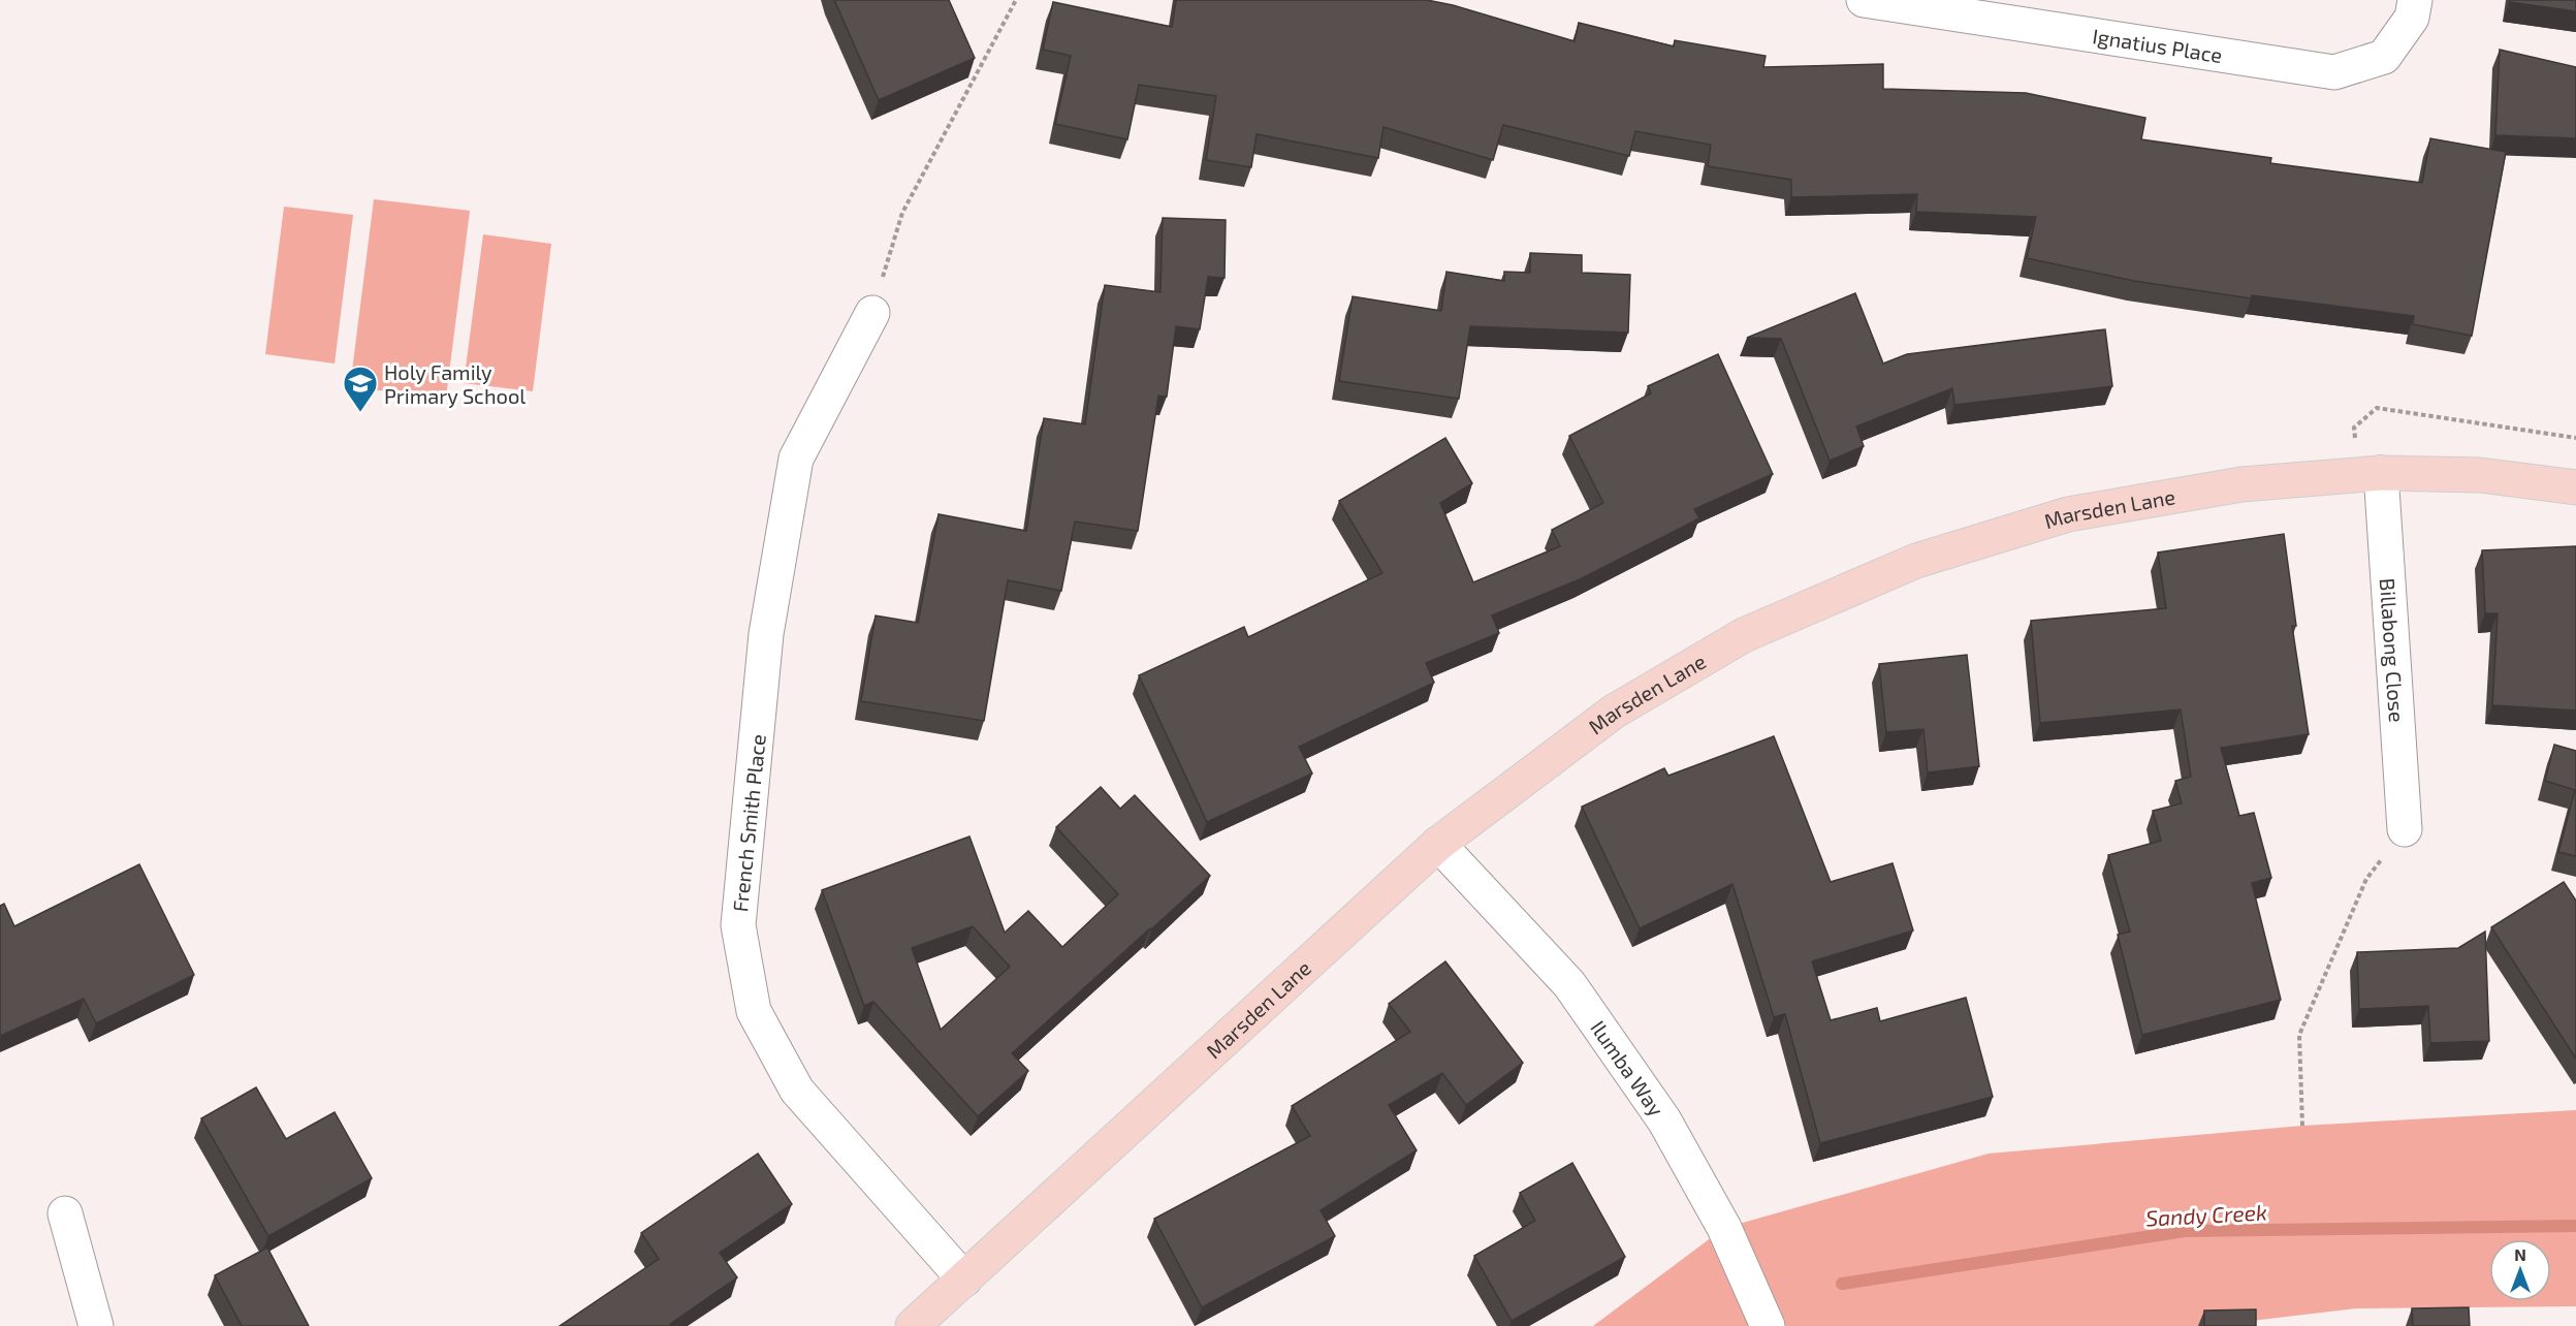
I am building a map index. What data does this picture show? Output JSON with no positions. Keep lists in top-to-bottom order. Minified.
{"streets":{"main road":["Marsden Lane"],"street":["Ignatius Place","Billabong Close","French Smith Place","Ilumba Way"]},"crossings":[["Marsden Lane","Billabong Close"],["Marsden Lane","French Smith Place"],["Marsden Lane","Ilumba Way"]],"water":["Sandy Creek"],"places":{"school or university":["Holy Family Primary School"]},"north":"top"}
